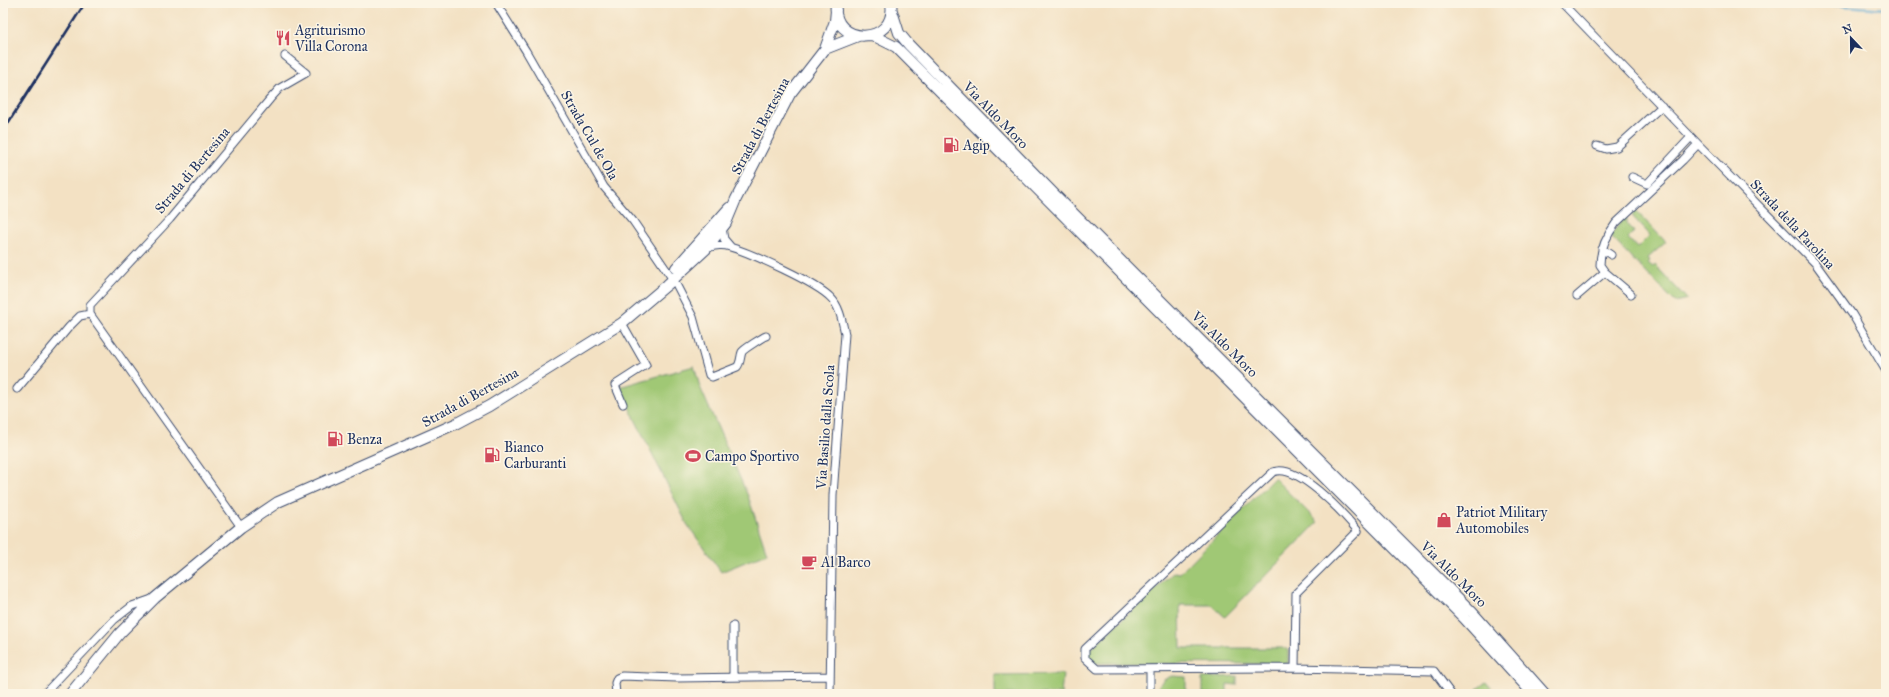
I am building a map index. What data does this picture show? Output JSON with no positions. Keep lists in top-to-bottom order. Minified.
{"streets":{"main road":["Via Aldo Moro","Strada di Bertesina"],"street":["Strada Cul de Ola","Strada della Parolina","Via Basilio dalla Scola"]},"crossings":[["Strada di Bertesina","Strada Cul de Ola"],["Strada di Bertesina","Via Basilio dalla Scola"]],"places":{"restaurant":["Agriturismo Villa Corona"],"fuel station":["Agip","Benza","Bianco Carburanti"],"sports":["Campo Sportivo"],"shop":["Patriot Military Automobiles"],"cafe":["Al Barco"]},"north":"top"}
